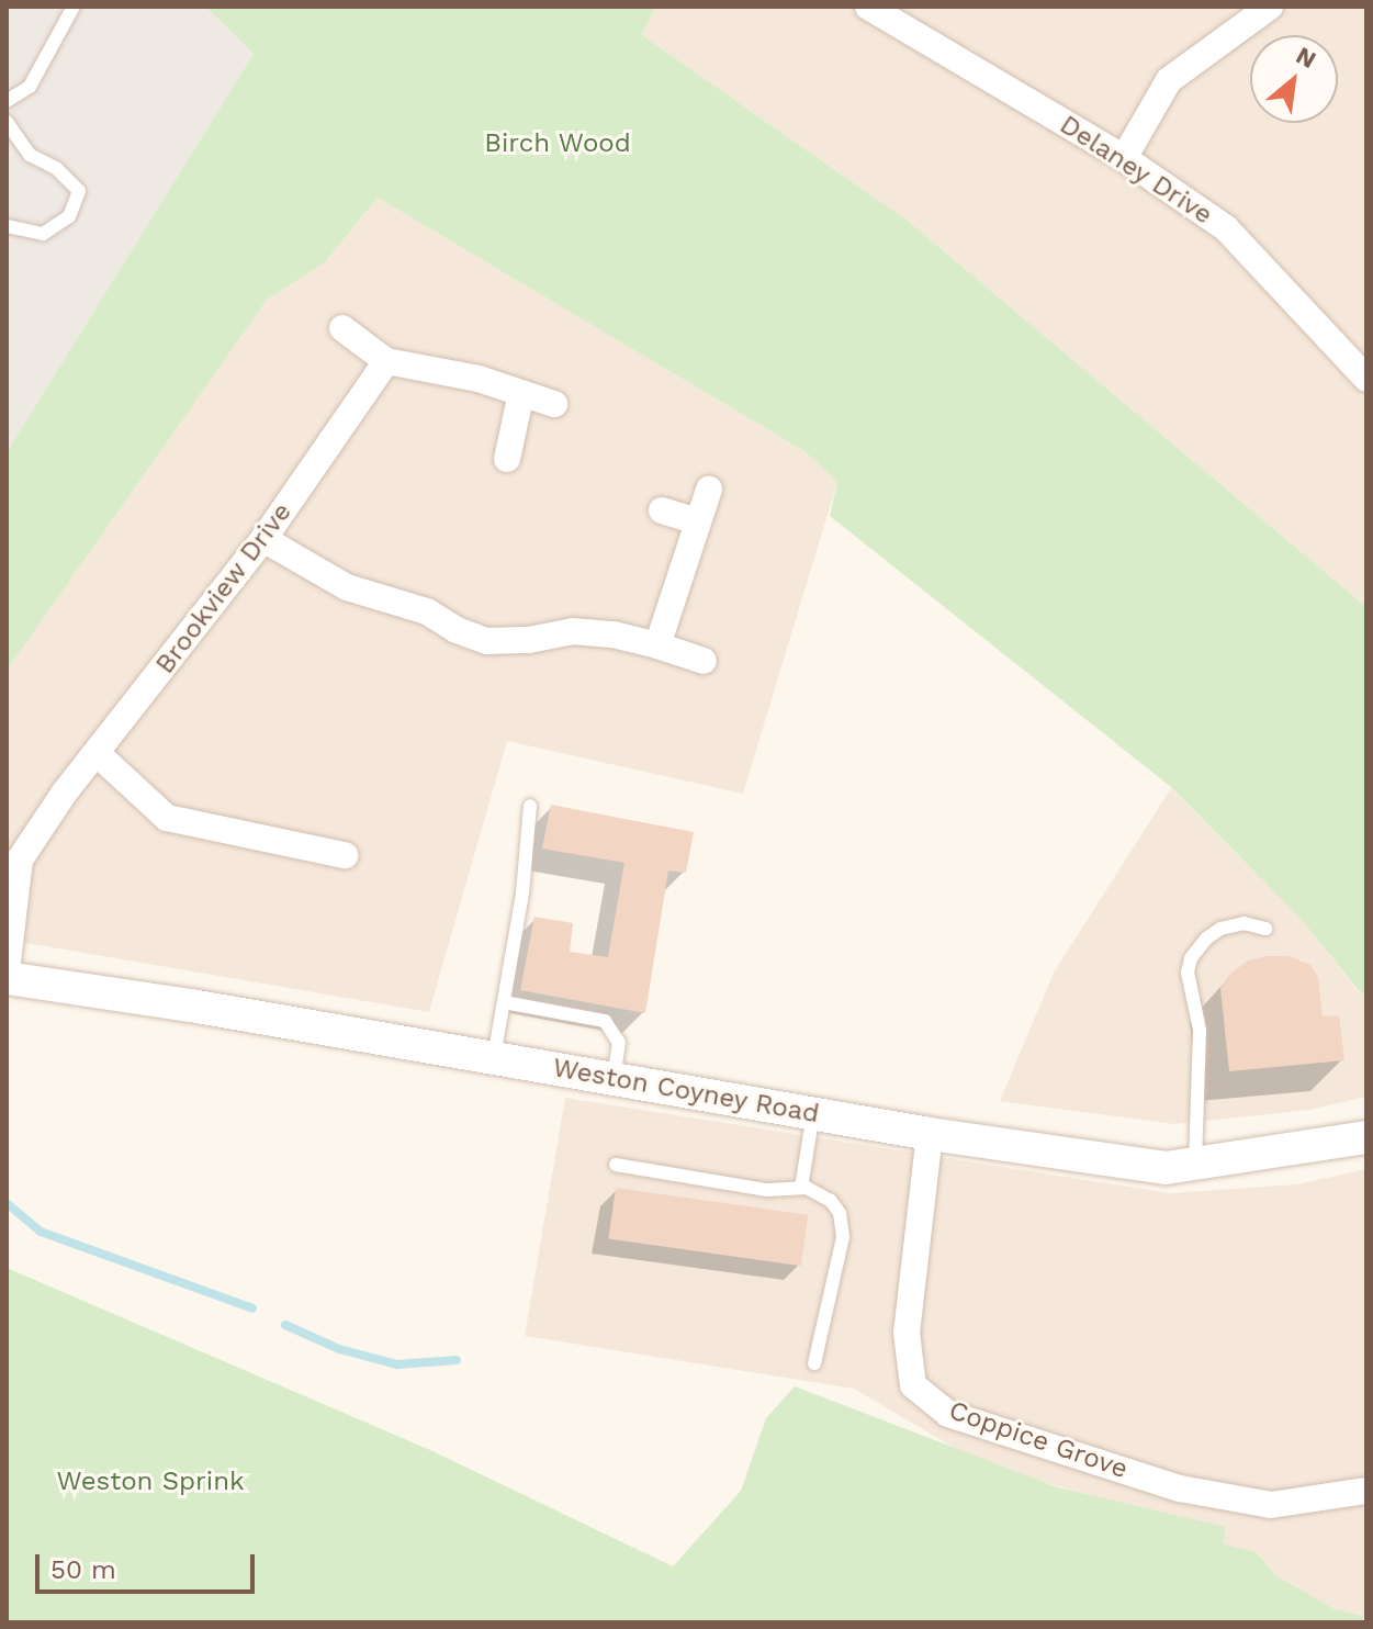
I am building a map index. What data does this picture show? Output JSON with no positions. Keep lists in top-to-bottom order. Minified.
{"streets":{"street":["Delaney Drive","Brookview Drive","Weston Coyney Road","Coppice Grove"]},"crossings":[["Brookview Drive","Weston Coyney Road"],["Weston Coyney Road","Coppice Grove"]],"parks":["Birch Wood","Weston Sprink"],"scale_bar":"50 m","north":"top right"}
